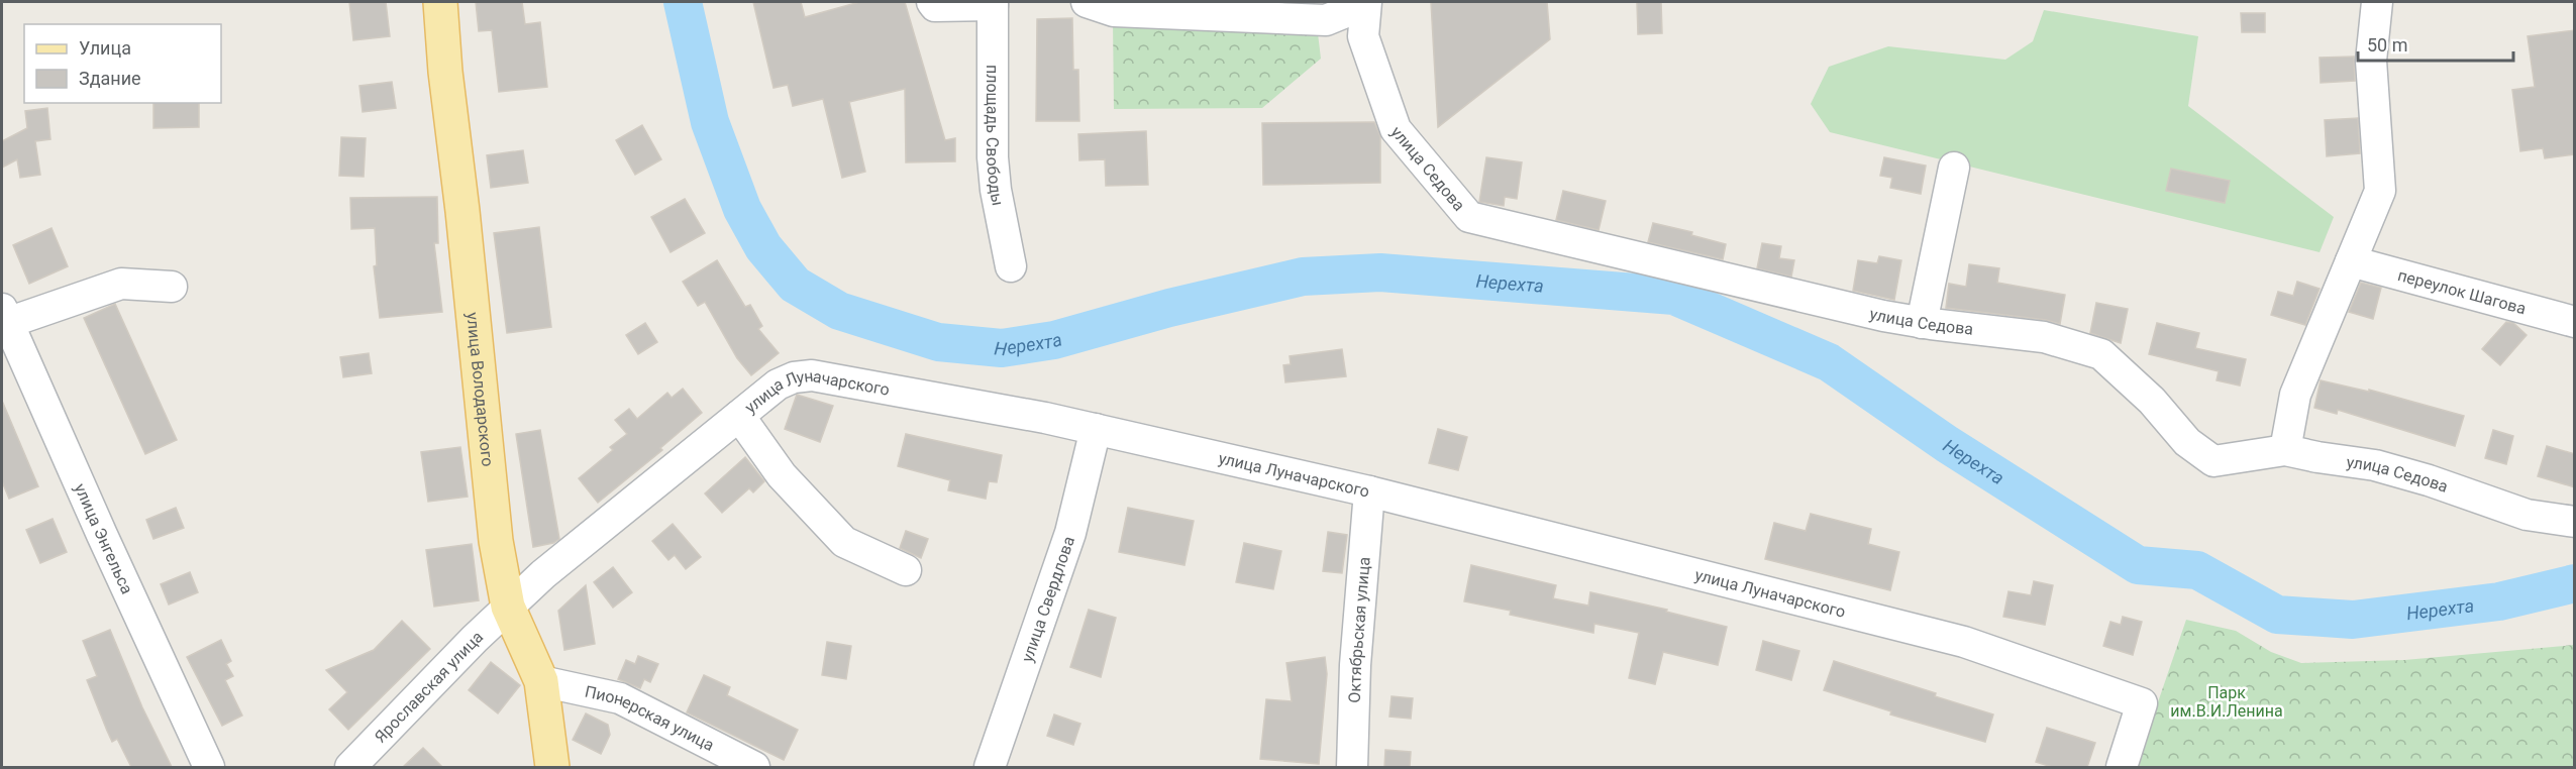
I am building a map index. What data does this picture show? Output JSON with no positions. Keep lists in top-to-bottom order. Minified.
{"streets":{"main road":["улица Володарского"],"street":["площадь Свободы","улица Седова","переулок Шагова","улица Луначарского","улица Энгельса","улица Свердлова","Октябрьская улица","Ярославская улица","Пионерская улица"]},"crossings":[["улица Володарского","улица Луначарского"],["улица Володарского","Ярославская улица"],["улица Володарского","Пионерская улица"],["улица Луначарского","улица Свердлова"],["улица Луначарского","Октябрьская улица"],["улица Луначарского","Ярославская улица"]],"water":["Нерехта"],"parks":["Парк им.В.И.Ленина"],"legend":["Улица","Здание"],"scale_bar":"50 m"}
